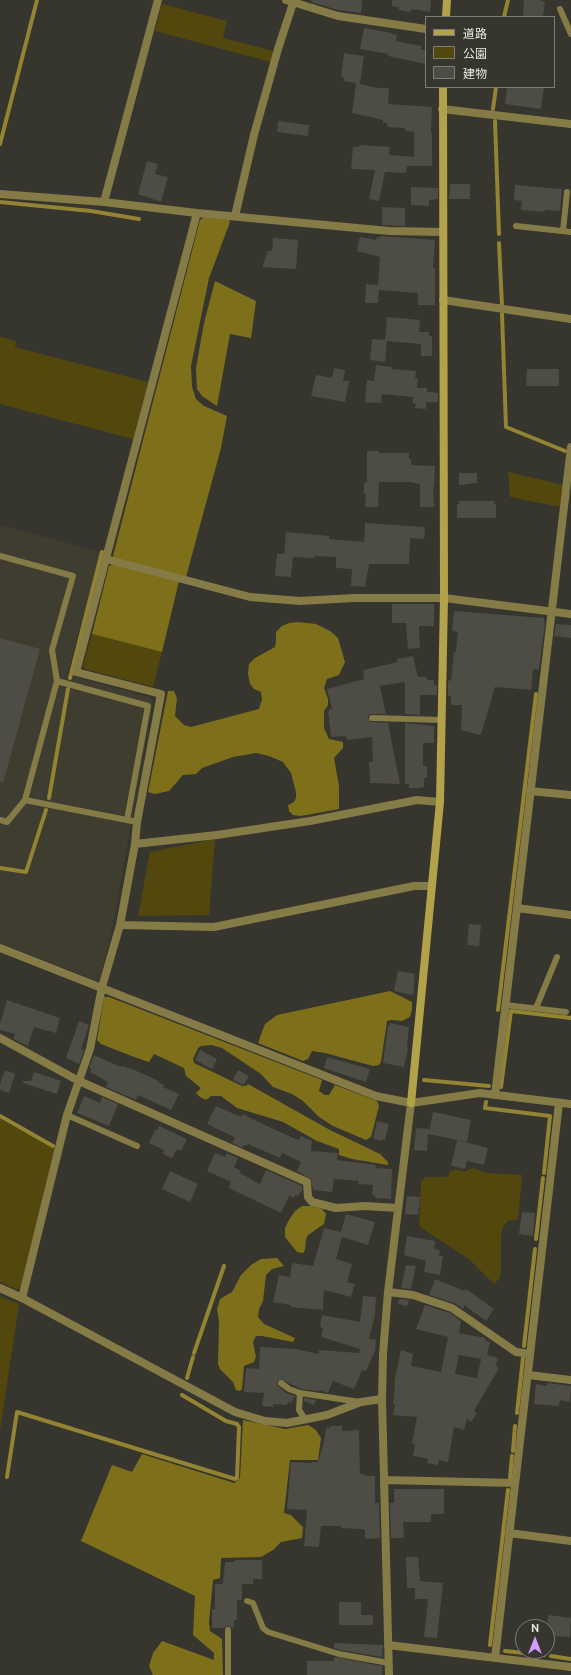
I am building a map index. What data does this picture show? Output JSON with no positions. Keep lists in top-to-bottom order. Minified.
{"legend":["道路","公園","建物"],"north":"top"}
